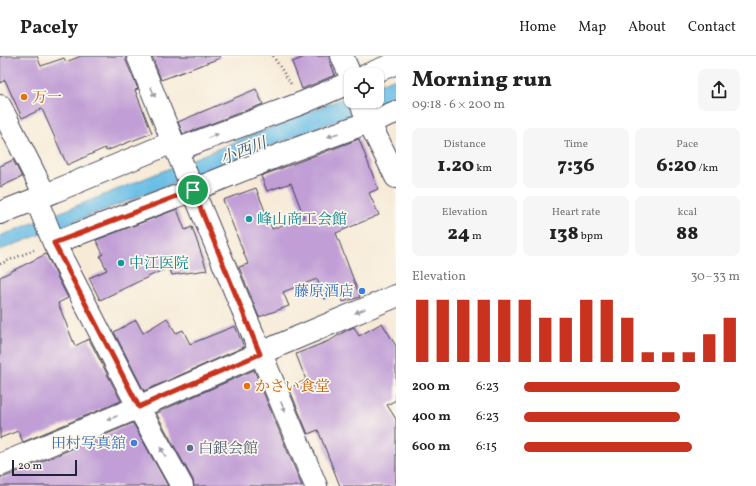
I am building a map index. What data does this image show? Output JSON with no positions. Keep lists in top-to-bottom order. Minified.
{"water":["小西川"],"places":["万一","峰山商工会館","中江医院","藤原酒店","かさい食堂","田村写真舘","白銀会館"],"scale_bar":"20 m","page":{"header":"Pacely","nav":["Home","Map","About","Contact"],"heading":["Morning run","09:18 · 6 × 200 m"],"stats":[["Distance","1.20 km"],["Time","7:36"],["Pace","6:20 /km"],["Elevation","24 m"],["Heart rate","138 bpm"],["kcal","88"]],"chart":["Elevation","30–33 m"],"list":[{"name":"200 m","note":"6:23"},{"name":"400 m","note":"6:23"},{"name":"600 m","note":"6:15"}],"scale":"20 m"}}
